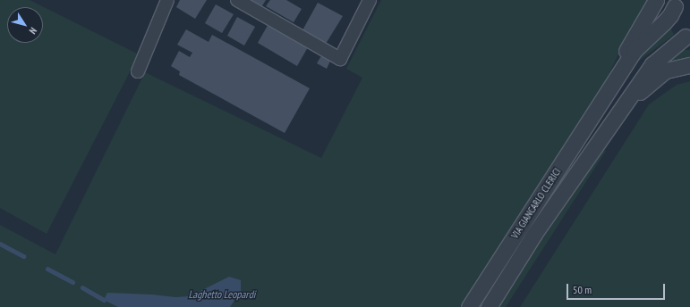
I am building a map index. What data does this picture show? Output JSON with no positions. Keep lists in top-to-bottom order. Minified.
{"streets":{"street":["VIA GIANCARLO CLERICI"]},"water":["Laghetto Leopardi"],"scale_bar":"50 m","north":"bottom right"}
